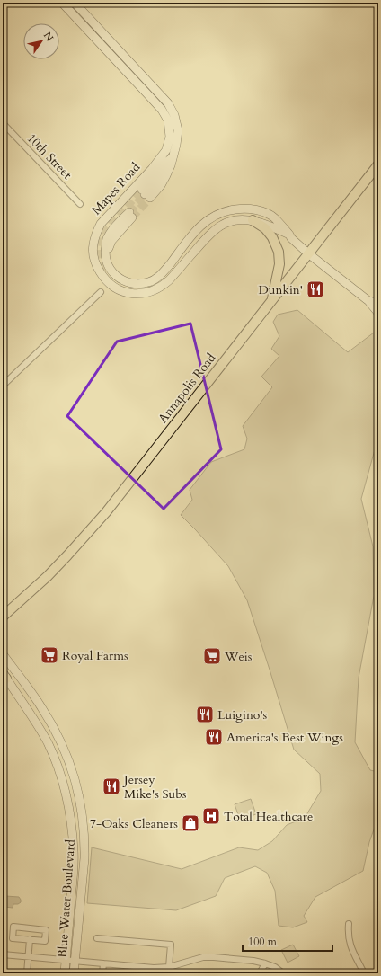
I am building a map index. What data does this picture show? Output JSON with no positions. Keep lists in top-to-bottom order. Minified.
{"streets":{"main road":["Annapolis Road"],"street":["10th Street","Mapes Road","Blue Water Boulevard"]},"crossings":[["Mapes Road","Annapolis Road"]],"places":{"restaurant":["Dunkin'","Luigino's","America's Best Wings","Jersey Mike's Subs"],"supermarket":["Royal Farms","Weis"],"hospital":["Total Healthcare"],"shop":["7-Oaks Cleaners"]},"scale_bar":"100 m","north":"top right"}
